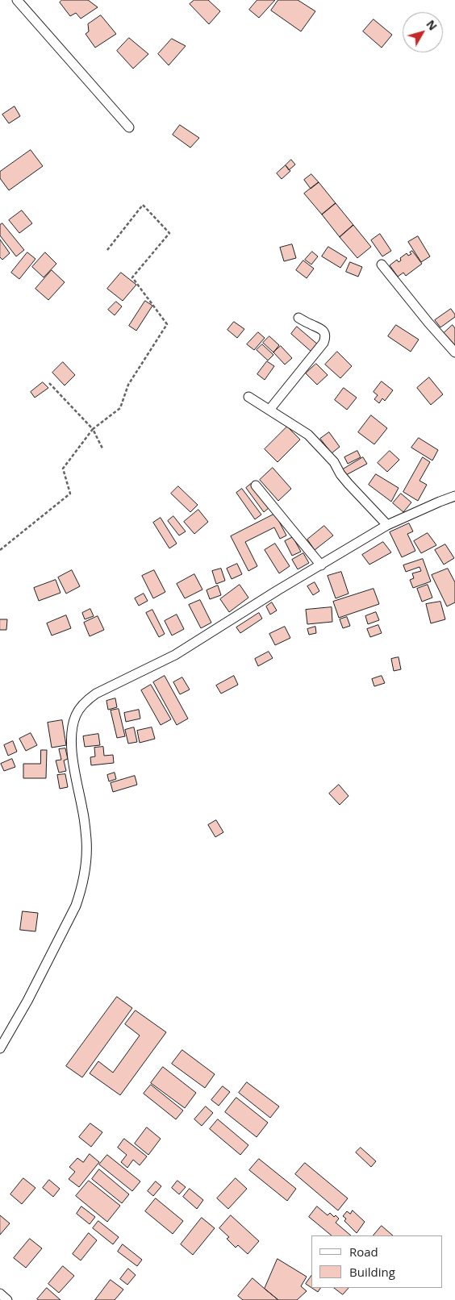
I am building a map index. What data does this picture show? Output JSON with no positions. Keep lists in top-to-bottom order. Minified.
{"legend":["Road","Building"],"north":"top right"}
